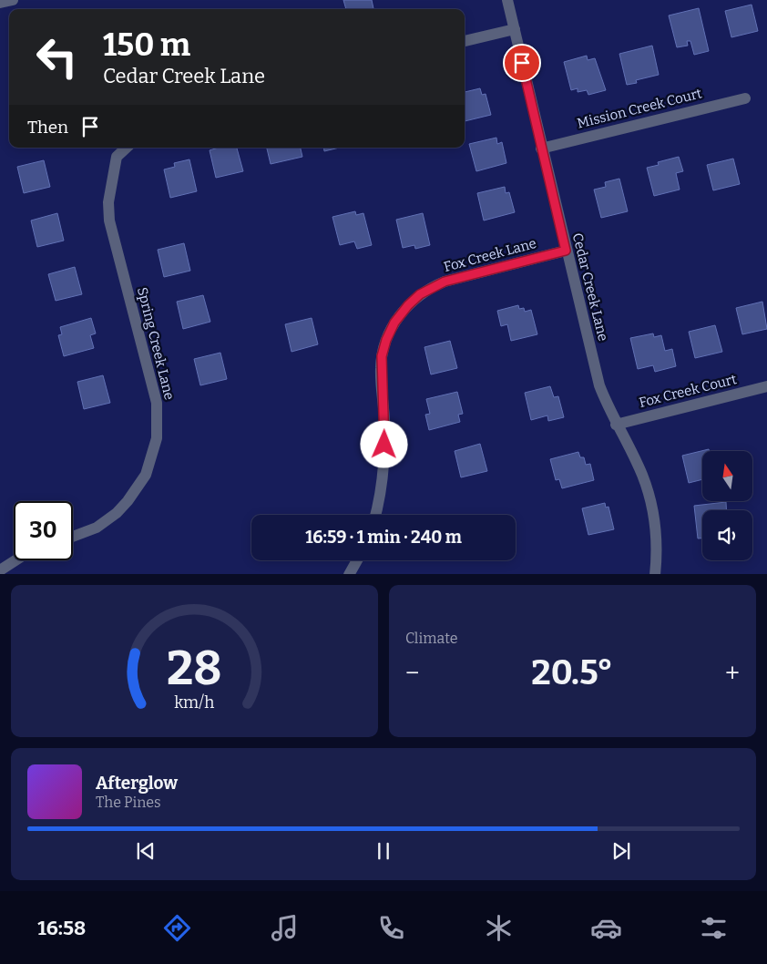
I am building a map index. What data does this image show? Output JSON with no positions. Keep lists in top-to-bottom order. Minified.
{"streets":{"street":["Mission Creek Court","Fox Creek Lane","Cedar Creek Lane","Spring Creek Lane","Fox Creek Court"]},"crossings":[["Mission Creek Court","Cedar Creek Lane"],["Fox Creek Lane","Cedar Creek Lane"],["Cedar Creek Lane","Fox Creek Court"]],"north":"top","page":{"turn":["150 m","Cedar Creek Lane"],"then":"Then","limit":"30","trip":"16:59 · 1 min · 240 m","tile":"Climate","heat":["−","20.5°","+"],"song":["Afterglow","The Pines"],"tabs":"16:58","gauge":["28","km/h"]}}
